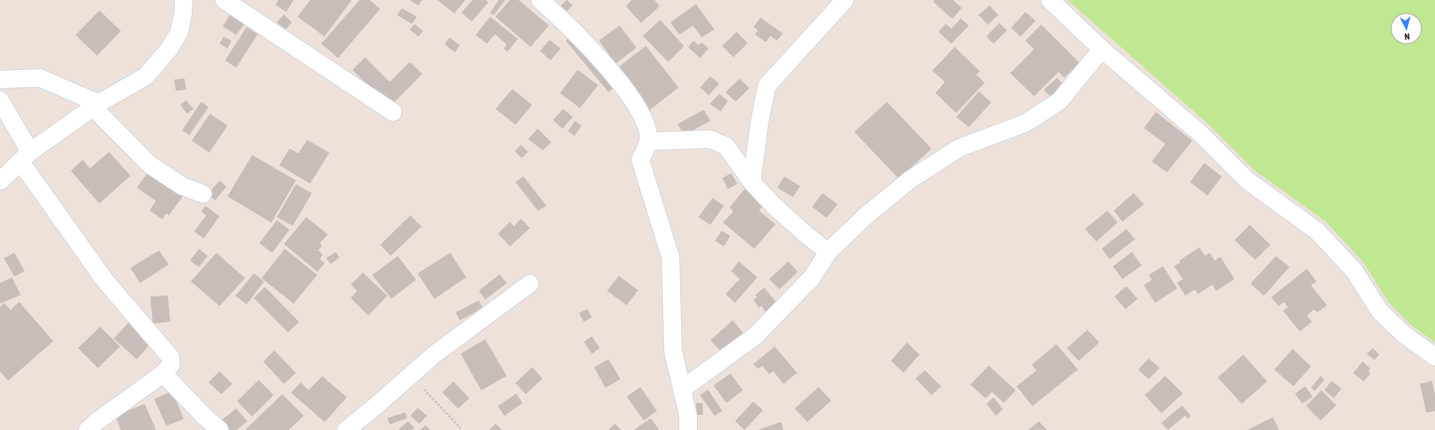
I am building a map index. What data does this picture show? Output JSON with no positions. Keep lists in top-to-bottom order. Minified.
{"north":"bottom"}
